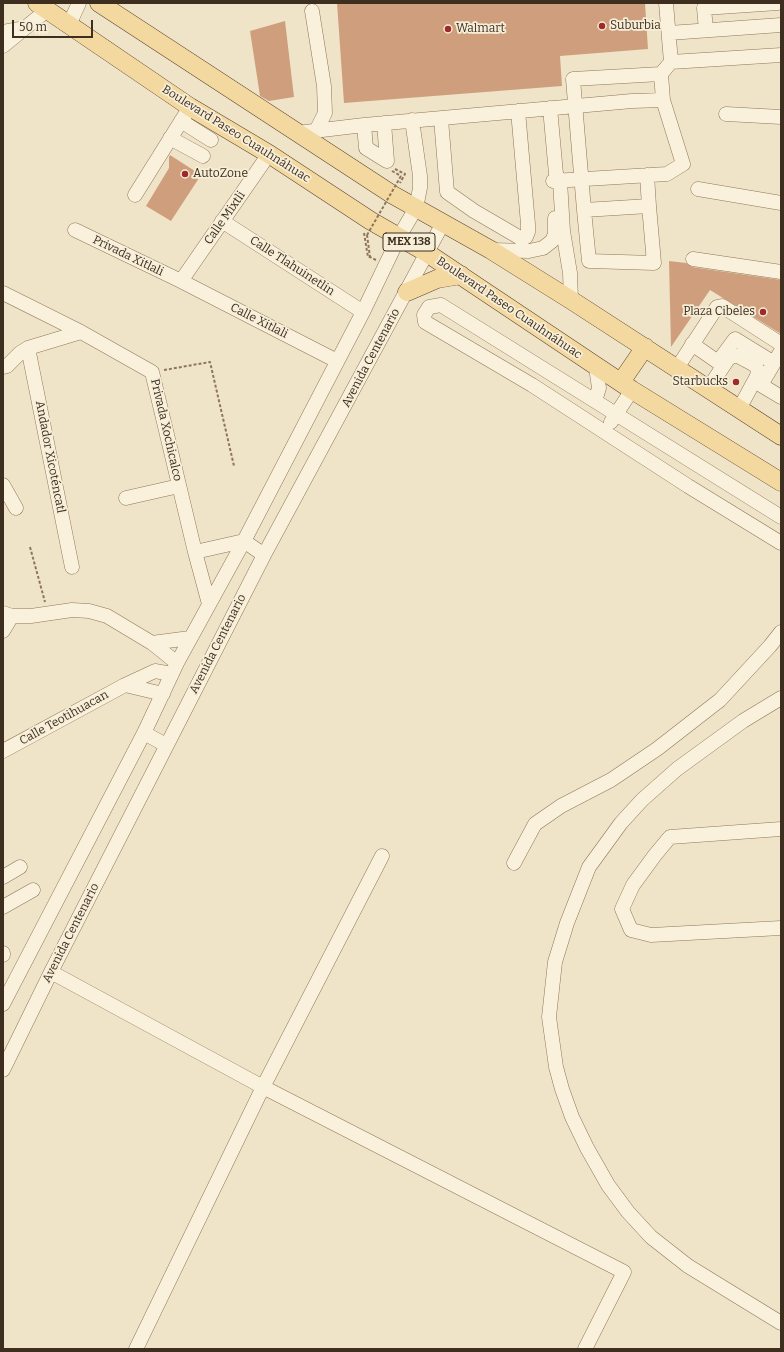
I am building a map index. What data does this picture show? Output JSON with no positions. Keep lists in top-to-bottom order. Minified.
{"streets":{"main road":["Boulevard Paseo Cuauhnáhuac","MEX 138"],"street":["Calle Mixtli","Privada Xitlali","Calle Tlahuinetlin","Calle Xitlali","Avenida Centenario","Privada Xochicalco","Andador Xicoténcatl","Calle Teotihuacan"]},"crossings":[["Boulevard Paseo Cuauhnáhuac","Calle Mixtli"],["Boulevard Paseo Cuauhnáhuac","Avenida Centenario"],["Calle Mixtli","Privada Xitlali"],["Calle Mixtli","Calle Tlahuinetlin"],["Calle Mixtli","Calle Xitlali"],["MEX 138","Avenida Centenario"],["Privada Xitlali","Calle Xitlali"]],"places":["Suburbia","Walmart","AutoZone","Plaza Cibeles","Starbucks"],"scale_bar":"50 m"}
